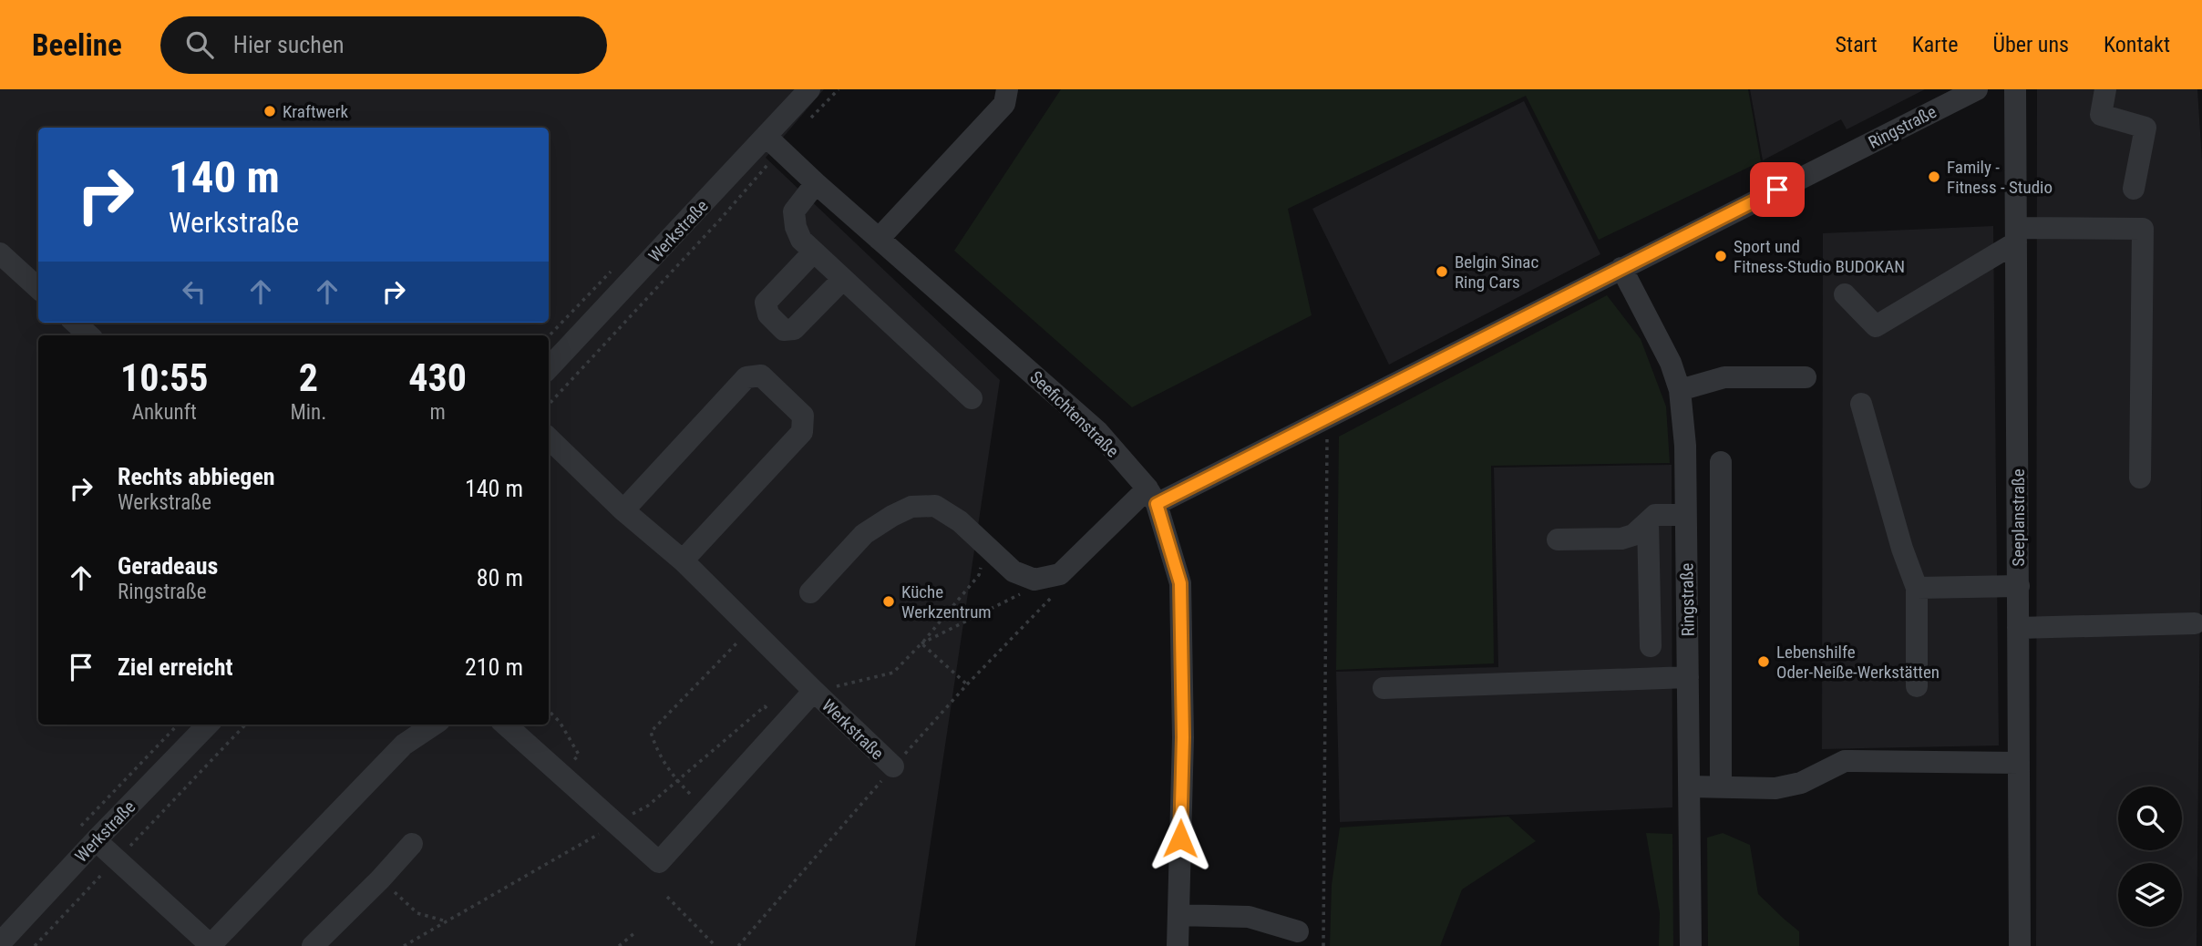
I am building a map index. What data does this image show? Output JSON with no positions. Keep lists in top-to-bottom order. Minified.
{"streets":{"street":["Ringstraße","Werkstraße","Seefichtenstraße","Seeplanstraße"]},"crossings":[["Werkstraße","Seefichtenstraße"]],"places":["Kraftwerk","Family - Fitness - Studio","Sport und Fitness-Studio BUDOKAN","Belgin Sinac Ring Cars","Küche Werkzentrum","Lebenshilfe Oder-Neiße-Werkstätten"],"page":{"header":"Beeline","search":"Hier suchen","nav":["Start","Karte","Über uns","Kontakt"],"turn":["140 m","Werkstraße"],"eta":["10:55","Ankunft","2","Min.","430","m"],"list":[{"name":"Rechts abbiegen","note":"Werkstraße","value":"140 m"},{"name":"Geradeaus","note":"Ringstraße","value":"80 m"},{"name":"Ziel erreicht","value":"210 m"}]}}
